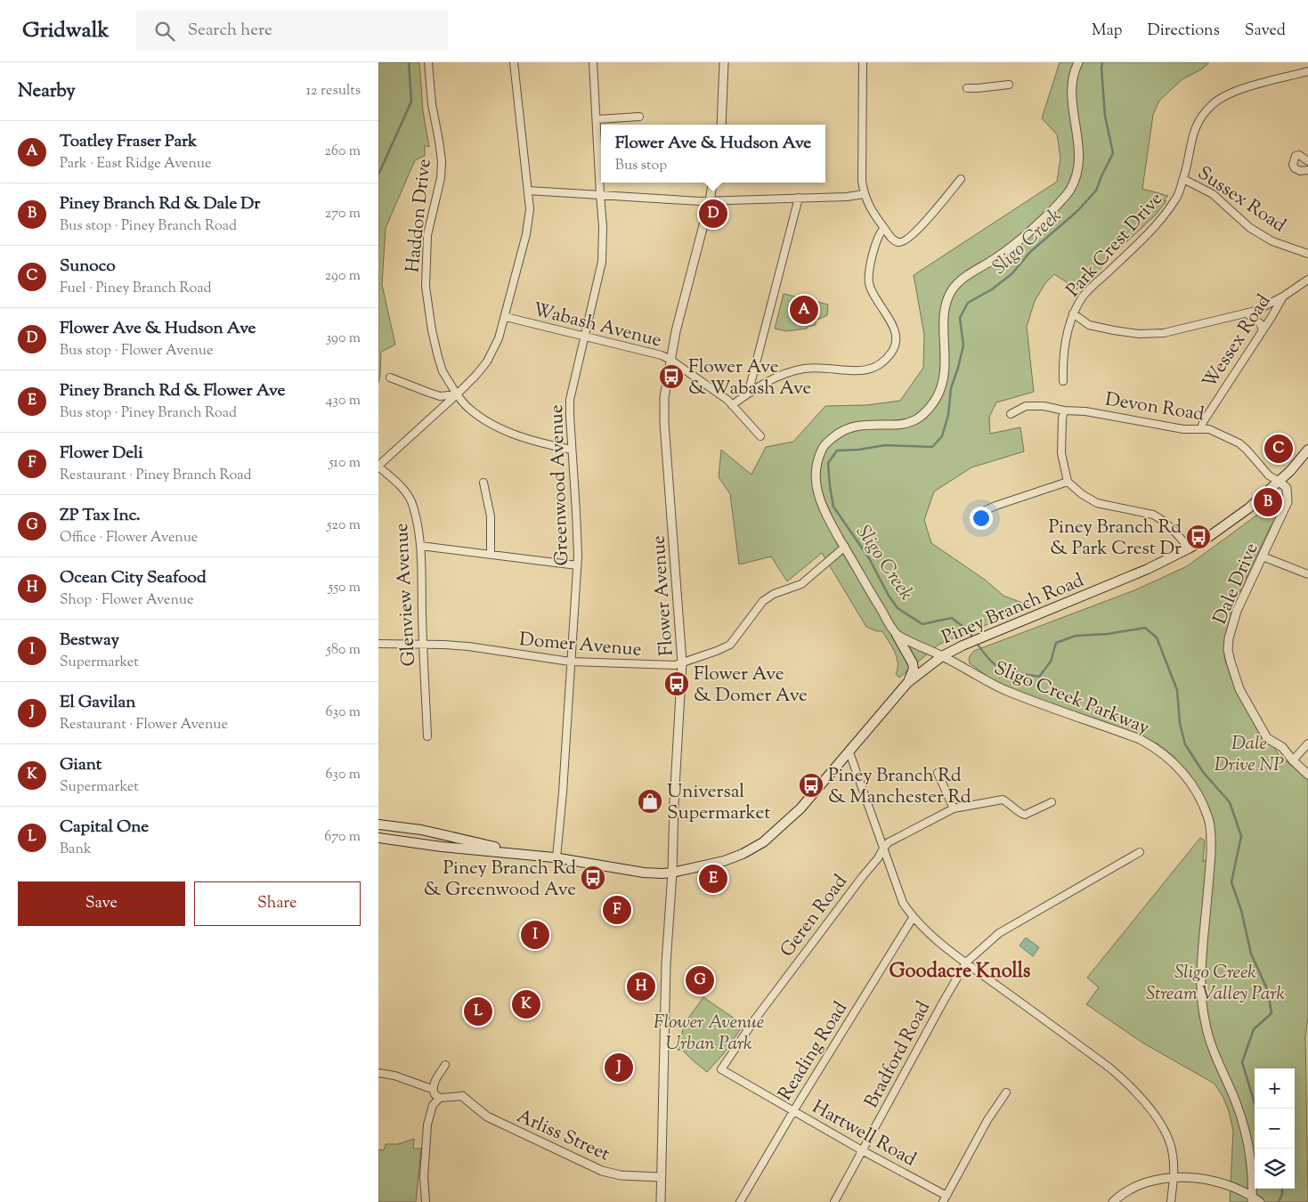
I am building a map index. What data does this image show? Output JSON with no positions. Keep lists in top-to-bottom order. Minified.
{"streets":{"main road":["Piney Branch Road"],"street":["Sussex Road","Haddon Drive","Park Crest Drive","Wabash Avenue","Wessex Road","Devon Road","Greenwood Avenue","Dale Drive","Glenview Avenue","Flower Avenue","Domer Avenue","Sligo Creek Parkway","Geren Road","Reading Road","Bradford Road","Hartwell Road","Arliss Street"]},"crossings":[["Sussex Road","Park Crest Drive"],["Haddon Drive","Greenwood Avenue"],["Wabash Avenue","Greenwood Avenue"],["Wabash Avenue","Flower Avenue"],["Wessex Road","Devon Road"],["Devon Road","Dale Drive"],["Devon Road","Piney Branch Road"],["Greenwood Avenue","Piney Branch Road"],["Greenwood Avenue","Domer Avenue"],["Dale Drive","Piney Branch Road"],["Glenview Avenue","Domer Avenue"],["Flower Avenue","Piney Branch Road"],["Flower Avenue","Domer Avenue"],["Flower Avenue","Arliss Street"],["Piney Branch Road","Sligo Creek Parkway"],["Geren Road","Hartwell Road"],["Reading Road","Hartwell Road"],["Bradford Road","Hartwell Road"]],"districts":["Goodacre Knolls"],"water":["Sligo Creek"],"parks":["Dale Drive NP","Sligo Creek Stream Valley Park","Flower Avenue Urban Park"],"places":{"bus stop":["Flower Ave & Wabash Ave","Piney Branch Rd & Park Crest Dr","Flower Ave & Domer Ave","Piney Branch Rd & Manchester Rd","Piney Branch Rd & Greenwood Ave"],"shop":["Universal Supermarket"]},"page":{"header":"Gridwalk","search":"Search here","nav":["Map","Directions","Saved"],"heading":["Nearby","12 results"],"list":[{"mark":"A","name":"Toatley Fraser Park","note":"Park · East Ridge Avenue","value":"260 m"},{"mark":"B","name":"Piney Branch Rd & Dale Dr","note":"Bus stop · Piney Branch Road","value":"270 m"},{"mark":"C","name":"Sunoco","note":"Fuel · Piney Branch Road","value":"290 m"},{"mark":"D","name":"Flower Ave & Hudson Ave","note":"Bus stop · Flower Avenue","value":"390 m"},{"mark":"E","name":"Piney Branch Rd & Flower Ave","note":"Bus stop · Piney Branch Road","value":"430 m"},{"mark":"F","name":"Flower Deli","note":"Restaurant · Piney Branch Road","value":"510 m"},{"mark":"G","name":"ZP Tax Inc.","note":"Office · Flower Avenue","value":"520 m"},{"mark":"H","name":"Ocean City Seafood","note":"Shop · Flower Avenue","value":"550 m"},{"mark":"I","name":"Bestway","note":"Supermarket","value":"580 m"},{"mark":"J","name":"El Gavilan","note":"Restaurant · Flower Avenue","value":"630 m"},{"mark":"K","name":"Giant","note":"Supermarket","value":"630 m"},{"mark":"L","name":"Capital One","note":"Bank","value":"670 m"}],"popup":["Flower Ave & Hudson Ave","Bus stop"],"pins":["D","A","C","B","E","F","I","G","H","K","L","J"],"buttons":["Save","Share"],"map_buttons":["+","−"]}}
